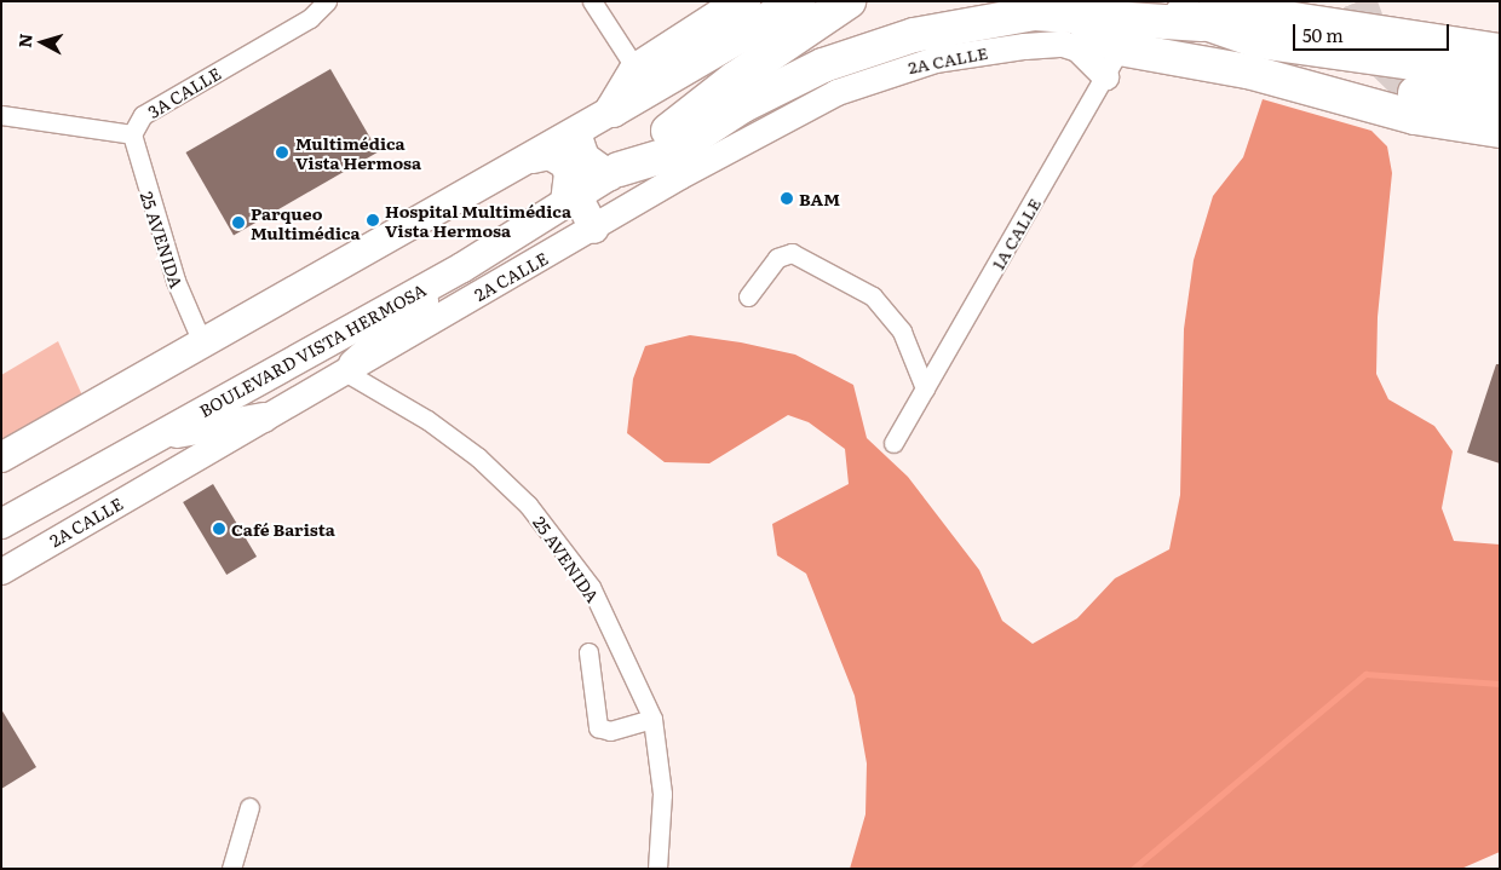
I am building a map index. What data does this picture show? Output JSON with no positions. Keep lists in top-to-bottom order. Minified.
{"streets":{"main road":["BOULEVARD VISTA HERMOSA"],"street":["2A CALLE","3A CALLE","1A CALLE","25 AVENIDA"]},"crossings":[["2A CALLE","1A CALLE"],["2A CALLE","25 AVENIDA"],["3A CALLE","25 AVENIDA"]],"places":["Multimédica Vista Hermosa","BAM","Hospital Multimédica Vista Hermosa","Parqueo Multimédica","Café Barista"],"scale_bar":"50 m","north":"left"}
